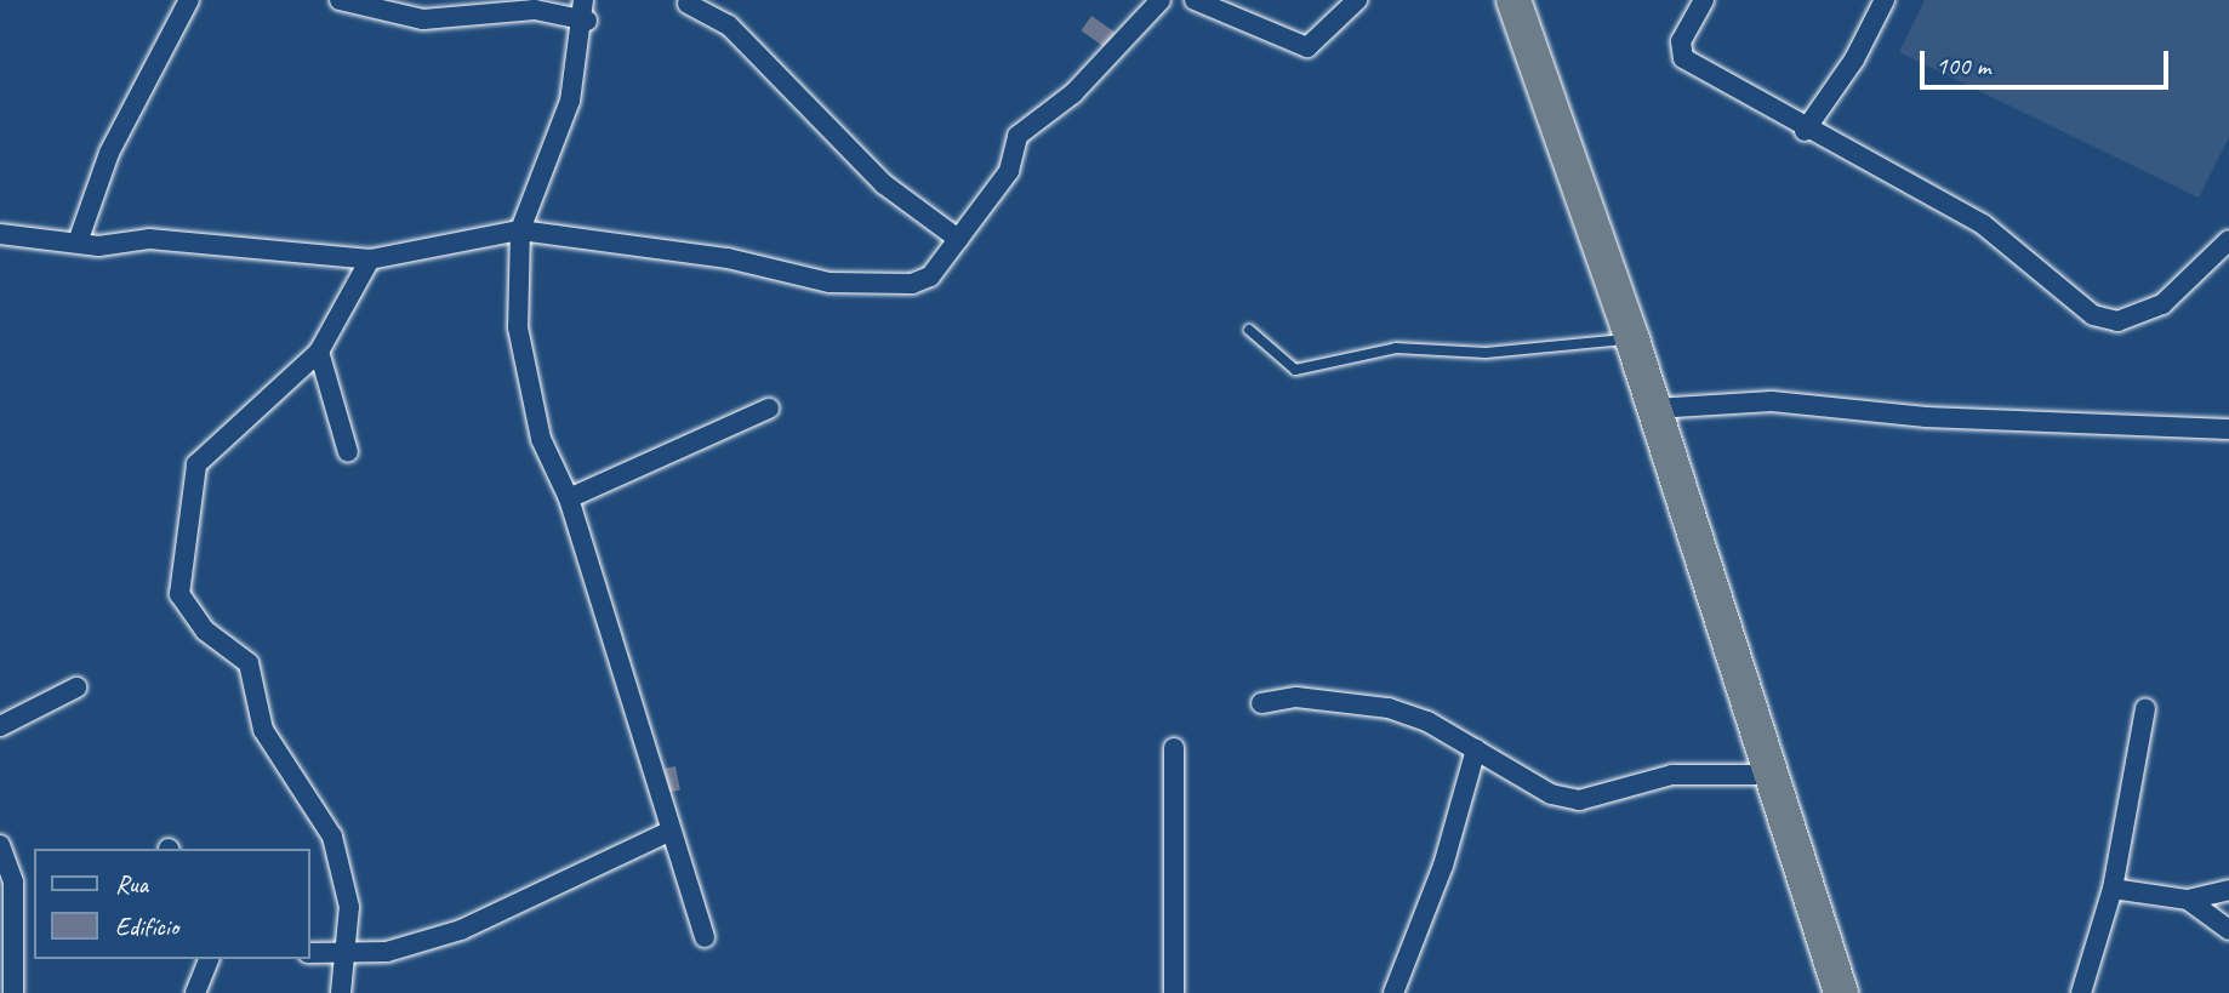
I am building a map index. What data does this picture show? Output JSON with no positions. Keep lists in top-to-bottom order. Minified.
{"legend":["Rua","Edifício"],"scale_bar":"100 m"}
